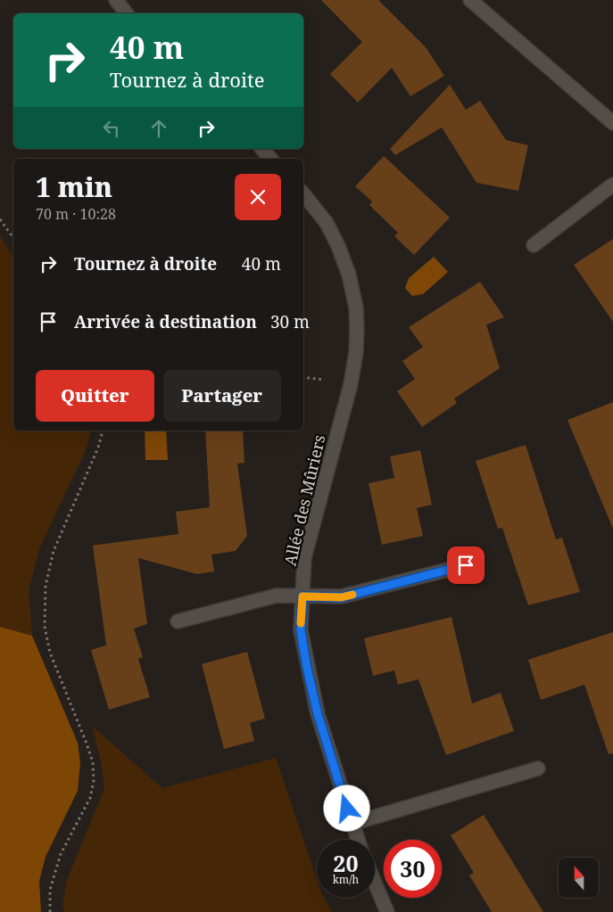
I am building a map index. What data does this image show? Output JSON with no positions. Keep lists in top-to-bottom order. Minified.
{"streets":{"street":["Allée des Mûriers"]},"north":"top","page":{"turn":["40 m","Tournez à droite"],"heading":["1 min","70 m · 10:28"],"list":[{"name":"Tournez à droite","value":"40 m"},{"name":"Arrivée à destination","value":"30 m"}],"buttons":["Quitter","Partager"],"speed":"20 km/h","limit":"30"}}
